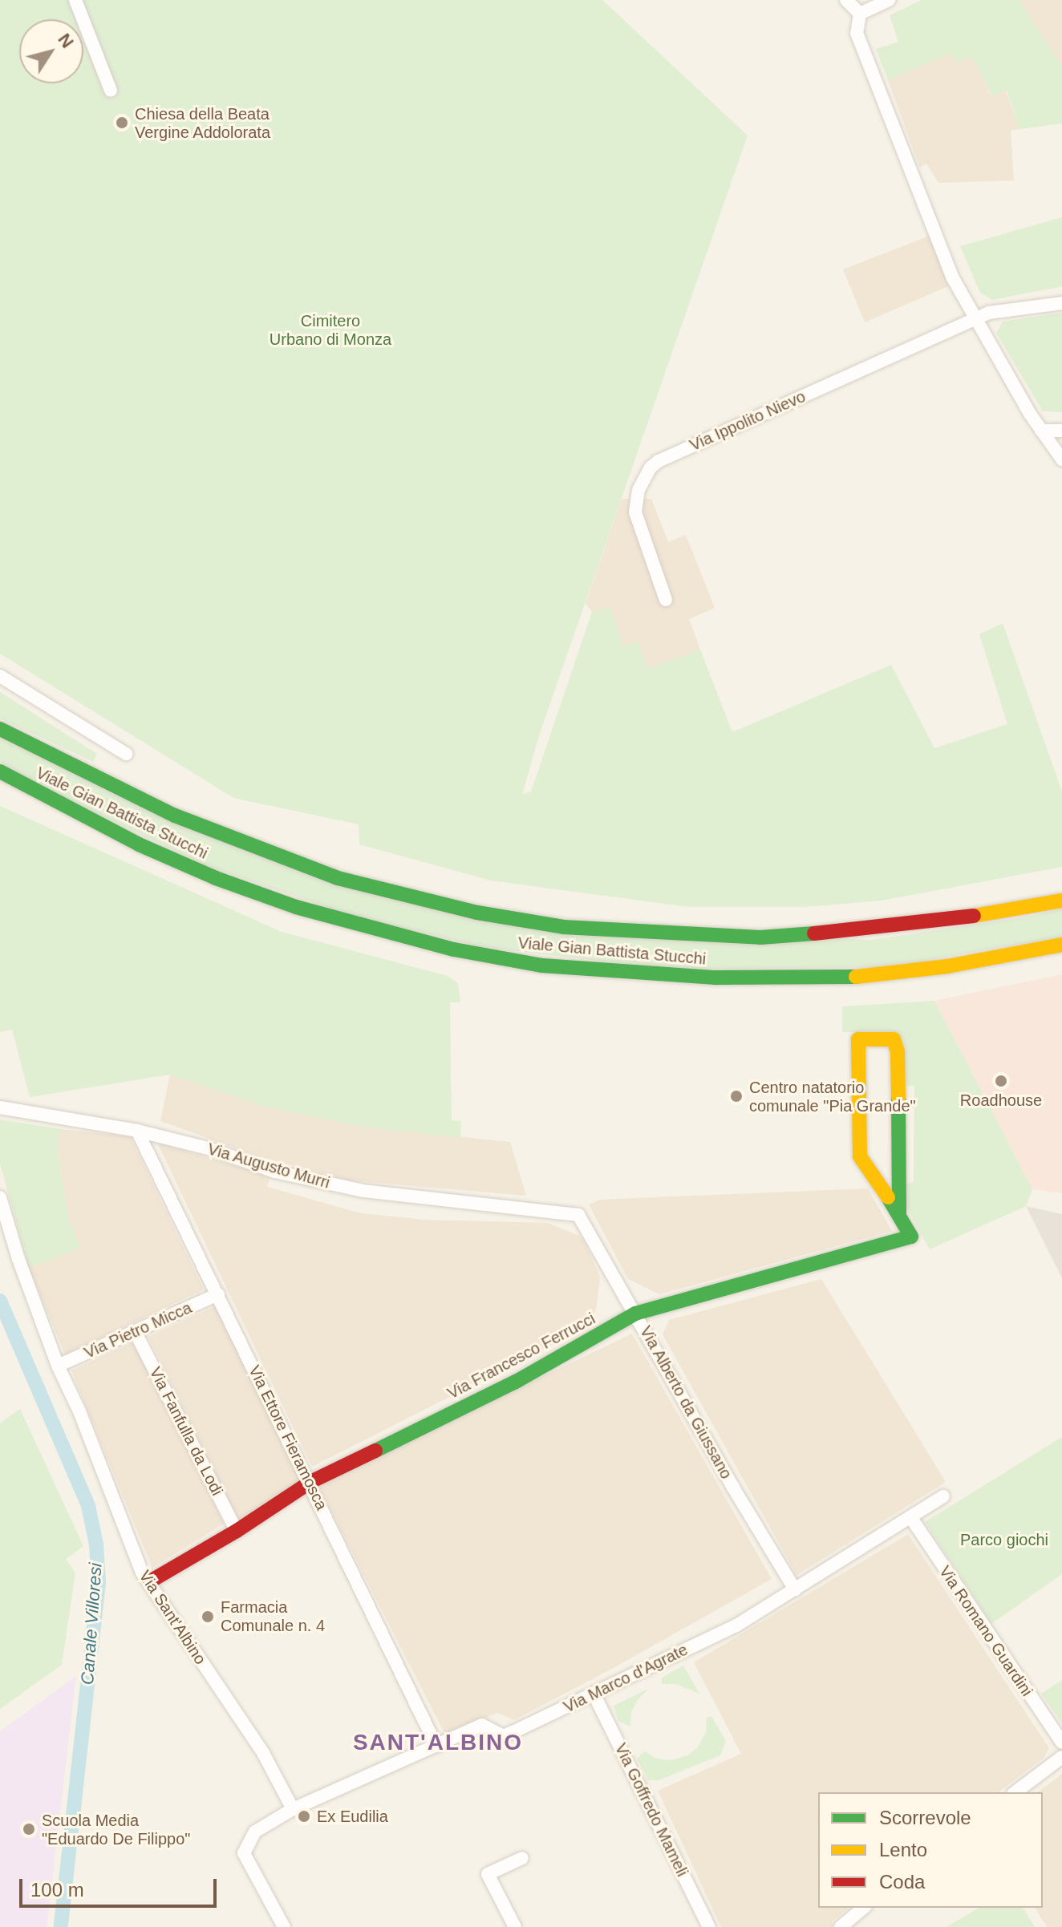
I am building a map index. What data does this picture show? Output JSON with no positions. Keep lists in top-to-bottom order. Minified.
{"streets":{"main road":["Viale Gian Battista Stucchi","Via Francesco Ferrucci"],"street":["Via Ippolito Nievo","Via Augusto Murri","Via Pietro Micca","Via Alberto da Giussano","Via Fanfulla da Lodi","Via Ettore Fieramosca","Via Sant'Albino","Via Romano Guardini","Via Marco d'Agrate","Via Goffredo Mameli"]},"crossings":[["Via Augusto Murri","Via Alberto da Giussano"],["Via Augusto Murri","Via Ettore Fieramosca"],["Via Pietro Micca","Via Fanfulla da Lodi"],["Via Pietro Micca","Via Ettore Fieramosca"],["Via Pietro Micca","Via Sant'Albino"],["Via Francesco Ferrucci","Via Alberto da Giussano"],["Via Francesco Ferrucci","Via Fanfulla da Lodi"],["Via Francesco Ferrucci","Via Ettore Fieramosca"],["Via Francesco Ferrucci","Via Sant'Albino"],["Via Alberto da Giussano","Via Marco d'Agrate"],["Via Ettore Fieramosca","Via Marco d'Agrate"],["Via Sant'Albino","Via Marco d'Agrate"],["Via Romano Guardini","Via Marco d'Agrate"],["Via Marco d'Agrate","Via Goffredo Mameli"]],"districts":["SANT'ALBINO"],"water":["Canale Villoresi"],"parks":["Cimitero Urbano di Monza","Parco giochi"],"places":["Chiesa della Beata Vergine Addolorata","Roadhouse","Centro natatorio comunale \"Pia Grande\"","Farmacia Comunale n. 4","Ex Eudilia","Scuola Media \"Eduardo De Filippo\""],"legend":["Scorrevole","Lento","Coda"],"scale_bar":"100 m","north":"top right"}
